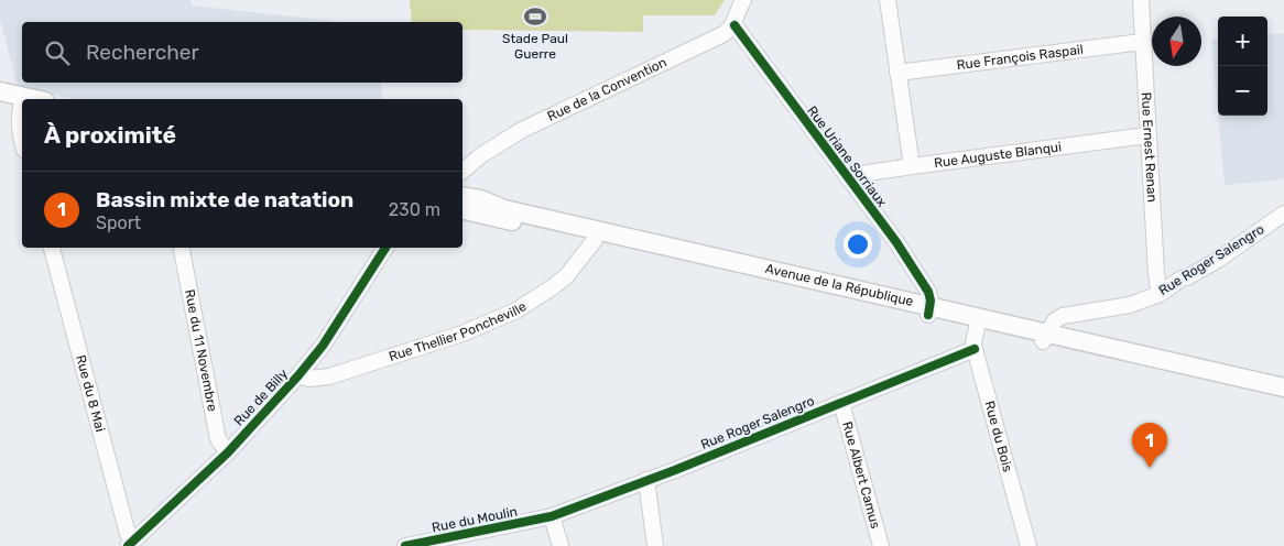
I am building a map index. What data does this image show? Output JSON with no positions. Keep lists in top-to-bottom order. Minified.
{"streets":{"main road":["Avenue de la République"],"street":["Rue François Raspail","Rue de la Convention","Rue Ernest Renan","Rue Auguste Blanqui","Rue Uriane Sorriaux","Rue Roger Salengro","Rue Thellier Poncheville","Rue du 11 Novembre","Rue du 8 Mai","Rue de Billy","Rue du Bois","Rue Albert Camus","Rue du Moulin"]},"crossings":[["Rue François Raspail","Rue Ernest Renan"],["Rue de la Convention","Rue Uriane Sorriaux"],["Rue Ernest Renan","Rue Auguste Blanqui"],["Rue Ernest Renan","Rue Roger Salengro"],["Rue Auguste Blanqui","Rue Uriane Sorriaux"],["Rue Uriane Sorriaux","Avenue de la République"],["Rue Roger Salengro","Avenue de la République"],["Rue Roger Salengro","Rue du Bois"],["Rue Roger Salengro","Rue Albert Camus"],["Rue Roger Salengro","Rue du Moulin"],["Avenue de la République","Rue Thellier Poncheville"],["Avenue de la République","Rue du Bois"],["Rue Thellier Poncheville","Rue de Billy"],["Rue du 11 Novembre","Rue de Billy"],["Rue du 8 Mai","Rue de Billy"]],"places":{"sports":["Stade Paul Guerre"]},"north":"bottom","page":{"map_buttons":["+","−"],"search":"Rechercher","heading":"À proximité","list":[{"mark":"1","name":"Bassin mixte de natation","note":"Sport","value":"230 m"}],"pins":"1"}}
